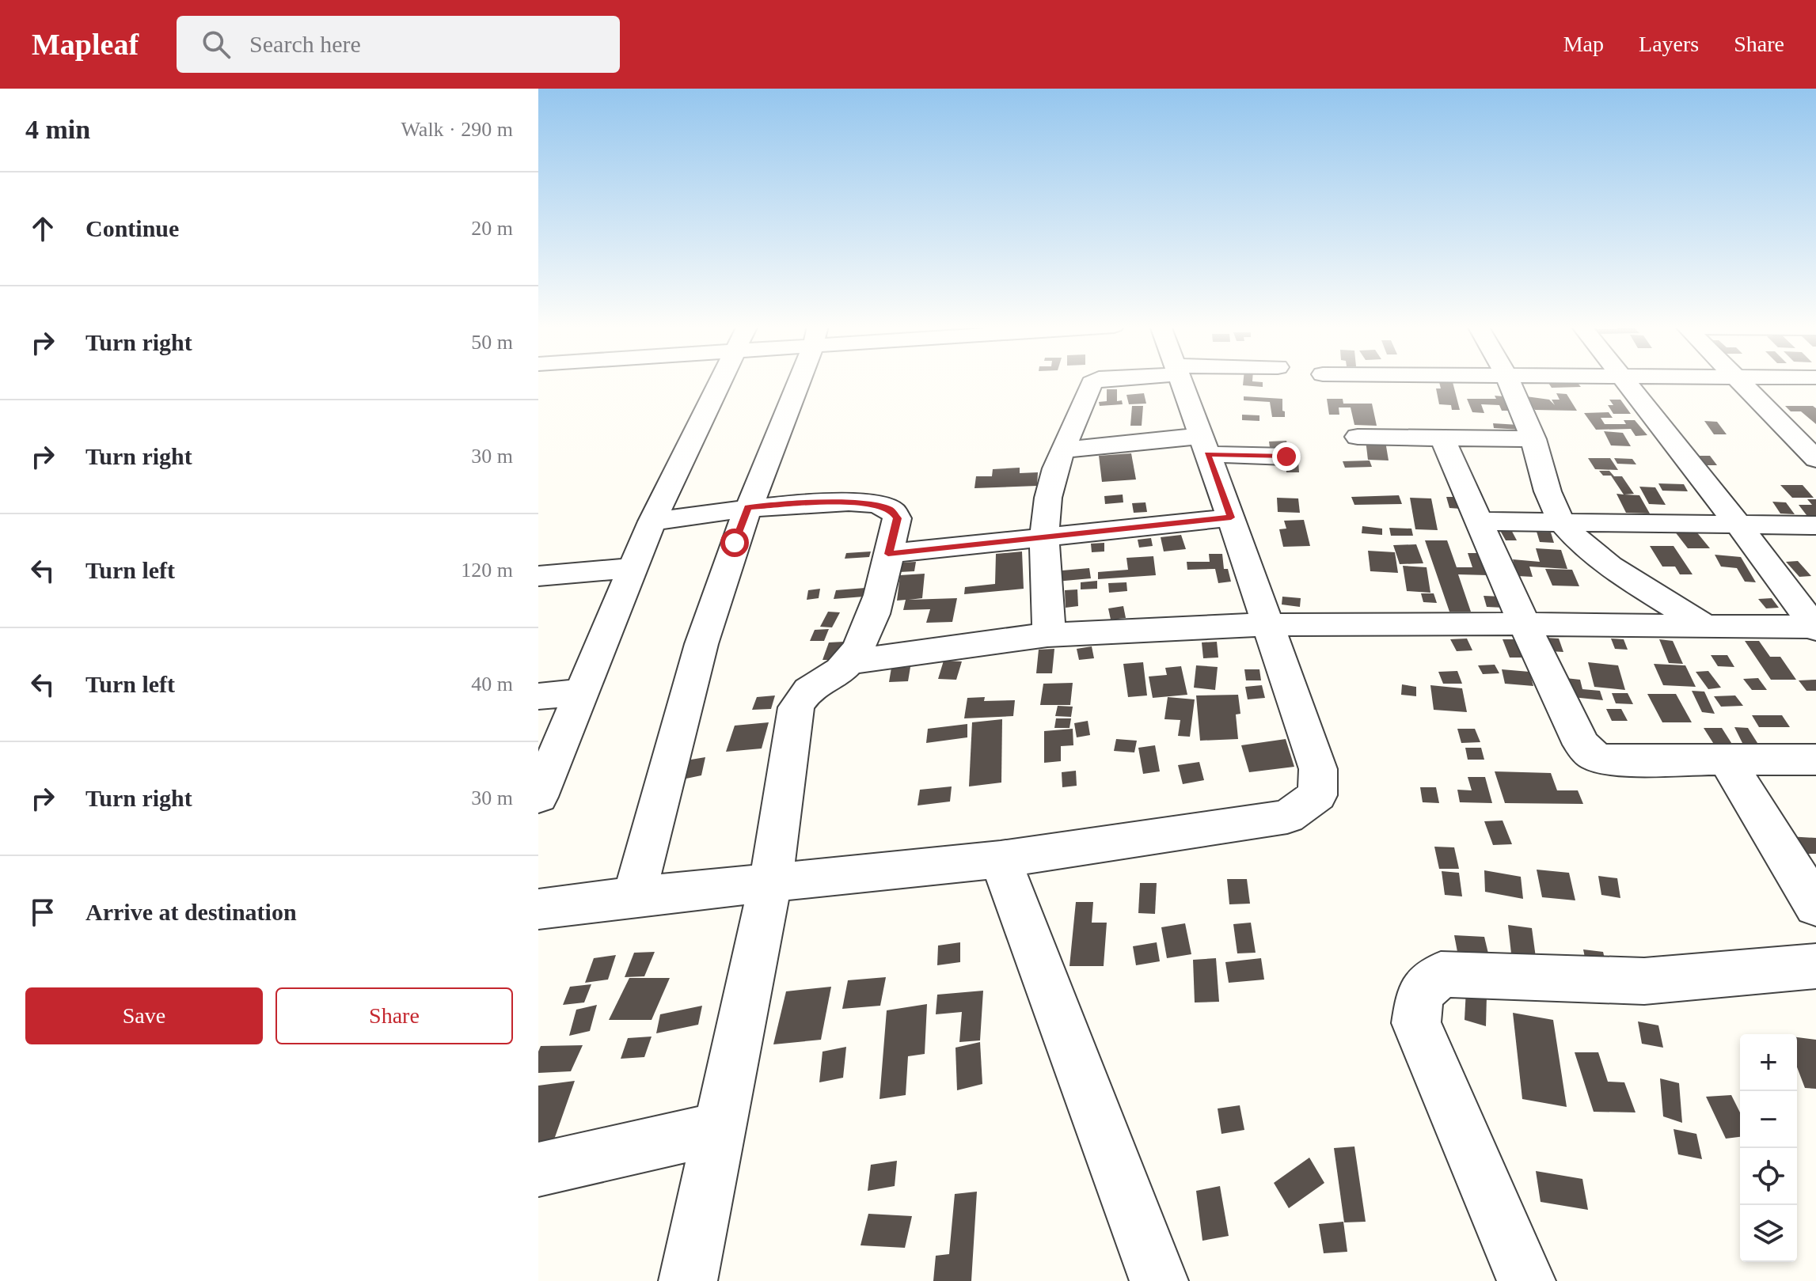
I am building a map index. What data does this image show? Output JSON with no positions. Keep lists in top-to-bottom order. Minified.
{"page":{"header":"Mapleaf","search":"Search here","nav":["Map","Layers","Share"],"heading":["4 min","Walk · 290 m"],"list":[["Continue","20 m"],["Turn right","50 m"],["Turn right","30 m"],["Turn left","120 m"],["Turn left","40 m"],["Turn right","30 m"],"Arrive at destination"],"buttons":["Save","Share"],"map_buttons":["+","−"]}}
